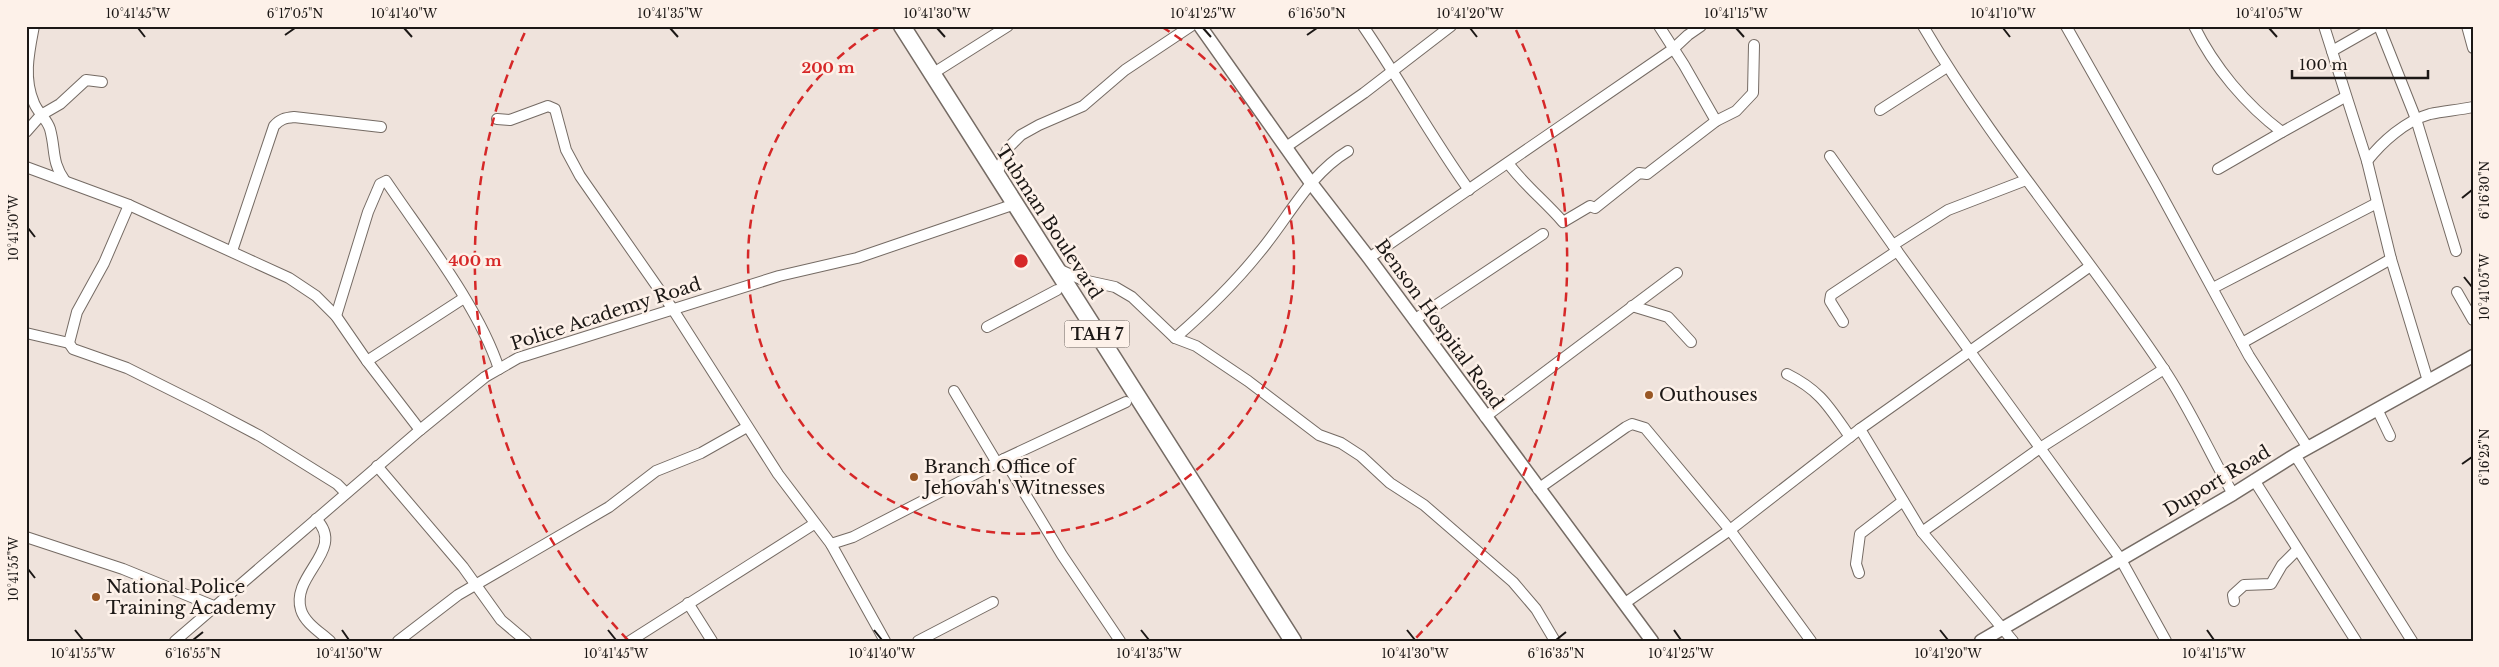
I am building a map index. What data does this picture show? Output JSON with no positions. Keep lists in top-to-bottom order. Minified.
{"streets":{"highway":["Tubman Boulevard","TAH 7"],"street":["Police Academy Road","Benson Hospital Road","Duport Road"]},"crossings":[["Tubman Boulevard","Police Academy Road"]],"places":["Outhouses","Branch Office of Jehovah's Witnesses","National Police Training Academy"],"scale_bar":"100 m","coordinates":["10°41'45\"W","6°17'05\"N","10°41'40\"W","10°41'35\"W","10°41'30\"W","10°41'25\"W","6°16'50\"N","10°41'20\"W","10°41'15\"W","10°41'10\"W","10°41'05\"W","6°16'30\"N","10°41'50\"W","6°16'25\"N","10°41'55\"W","6°16'55\"N","6°16'35\"N"],"rings":["200 m","400 m"]}
